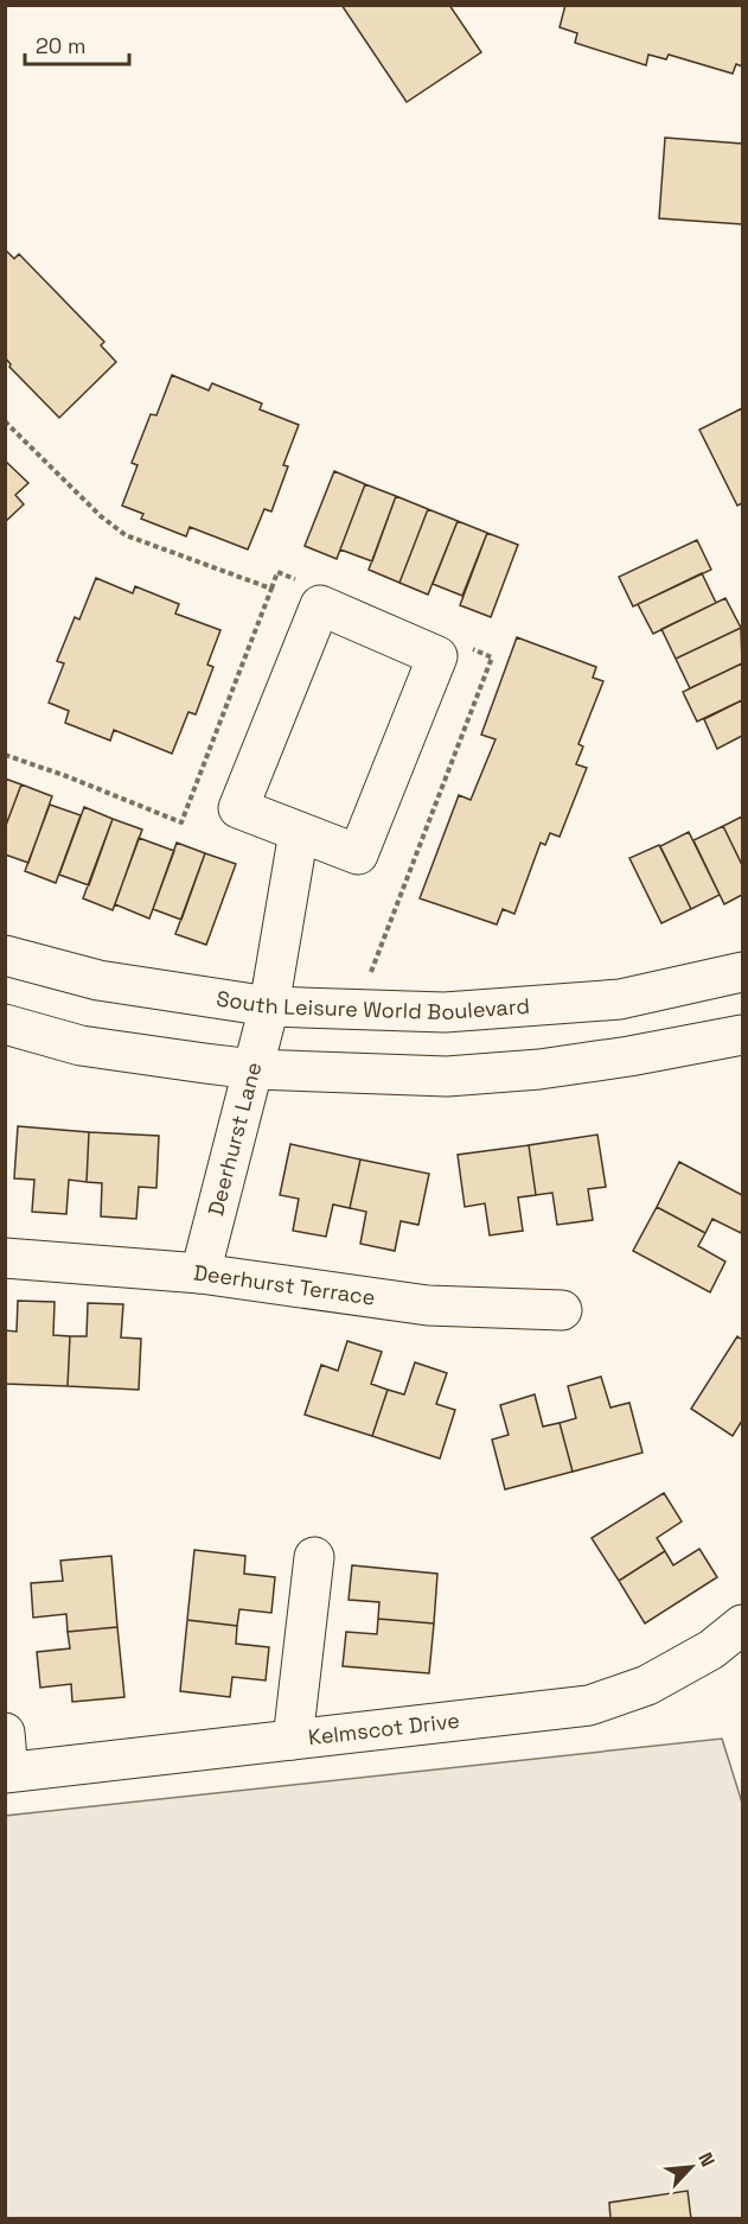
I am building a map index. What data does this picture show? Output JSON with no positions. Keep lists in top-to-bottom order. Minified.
{"streets":{"street":["South Leisure World Boulevard","Deerhurst Lane","Deerhurst Terrace","Kelmscot Drive"]},"crossings":[["South Leisure World Boulevard","Deerhurst Lane"],["Deerhurst Lane","Deerhurst Terrace"]],"scale_bar":"20 m","north":"top right"}
